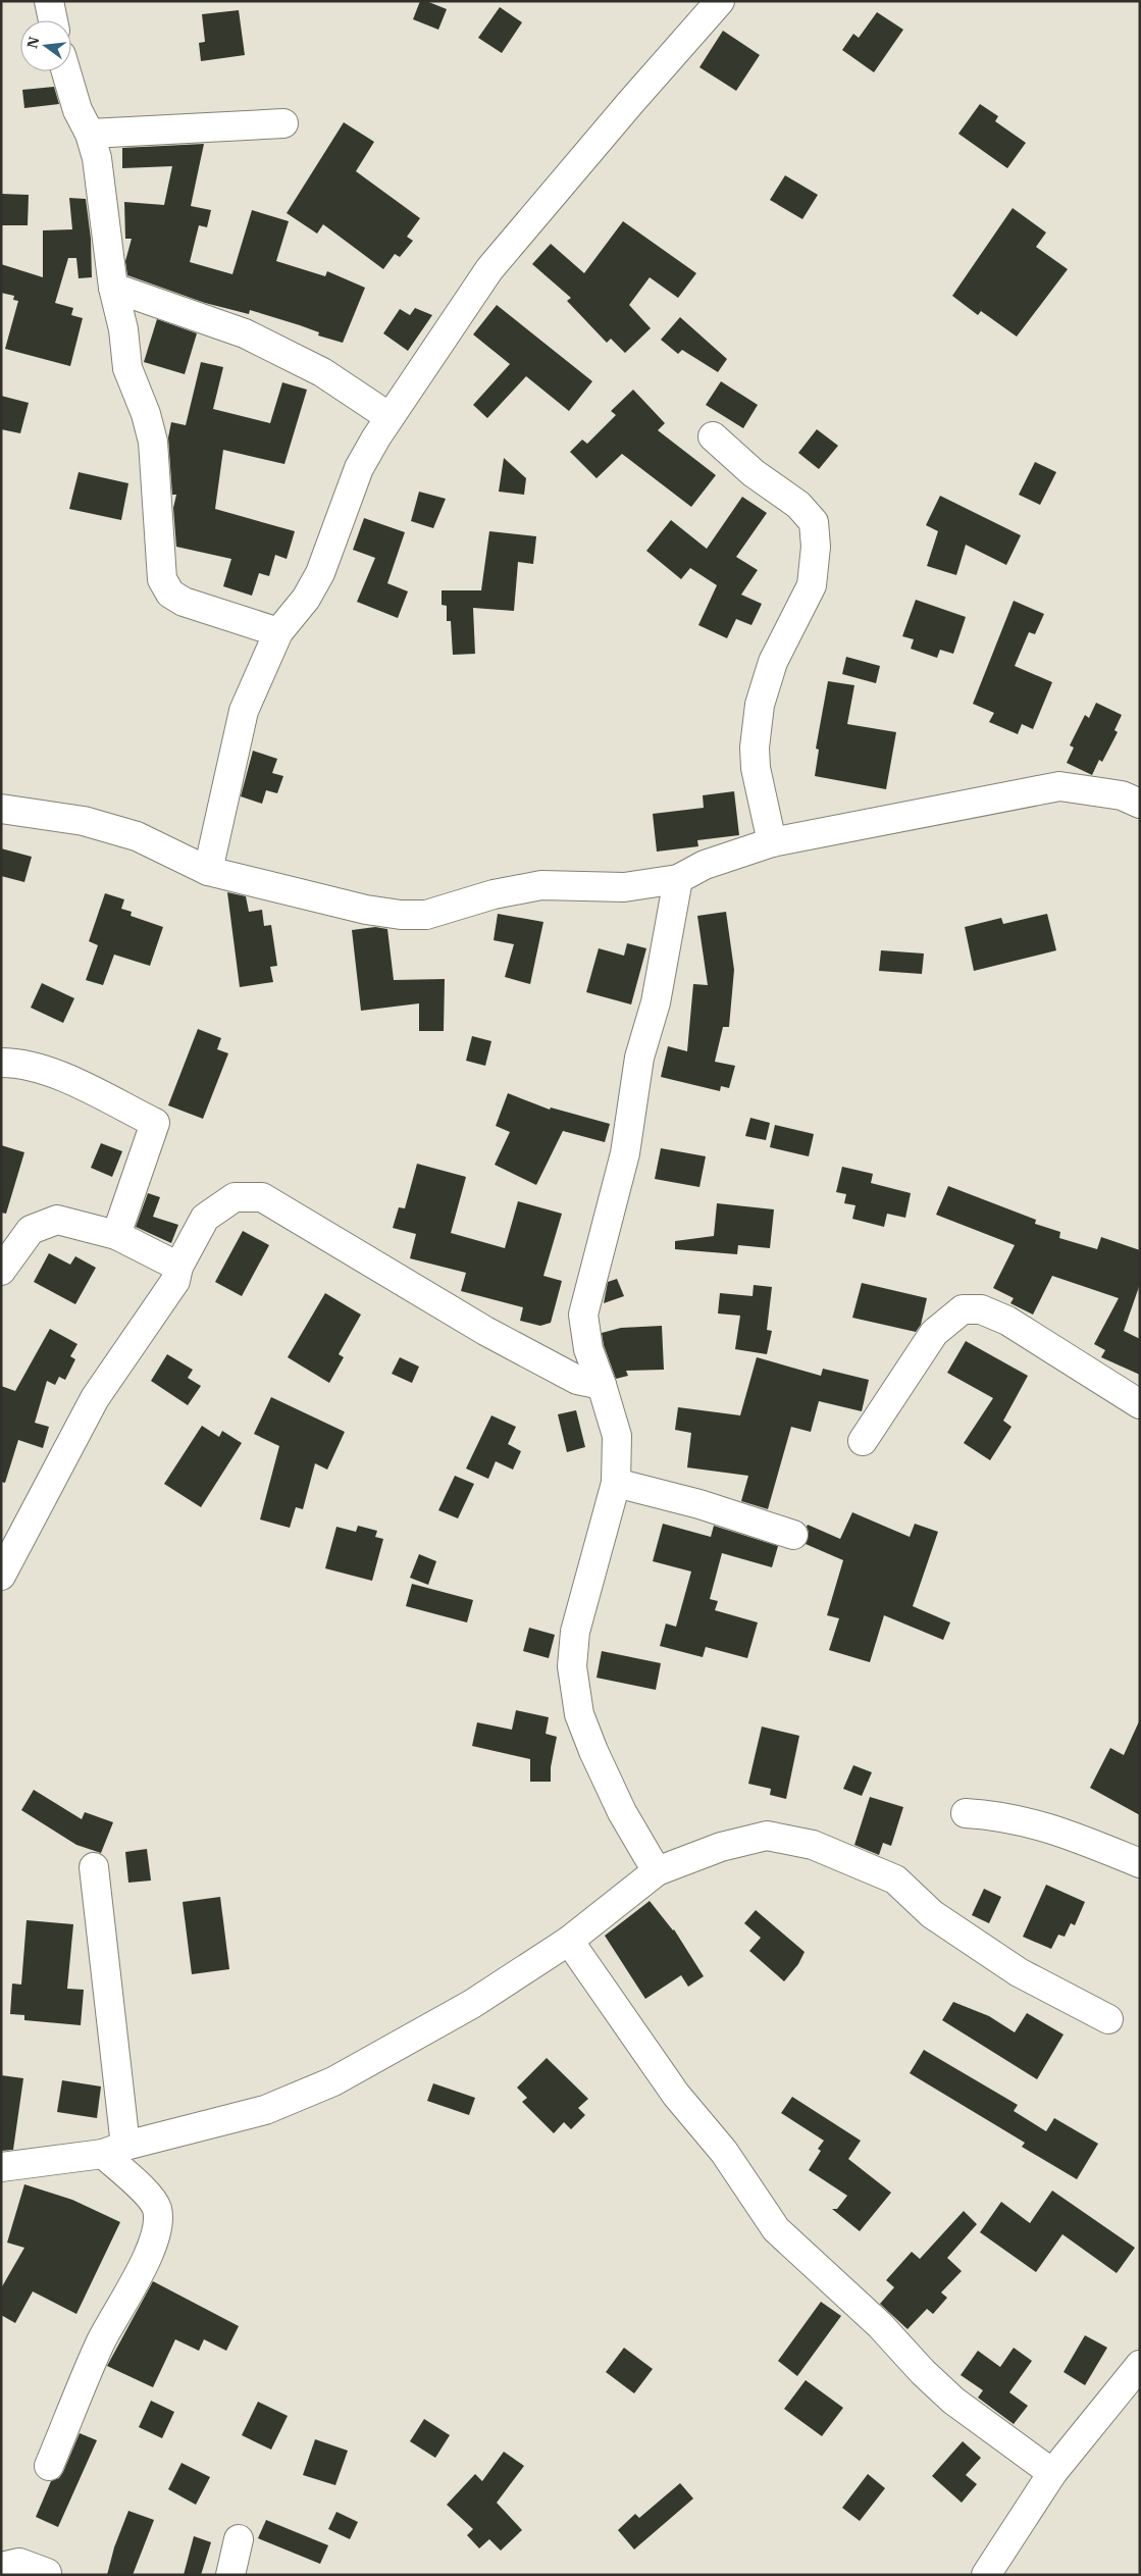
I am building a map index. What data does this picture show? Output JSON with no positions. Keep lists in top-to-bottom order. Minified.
{"north":"left"}
